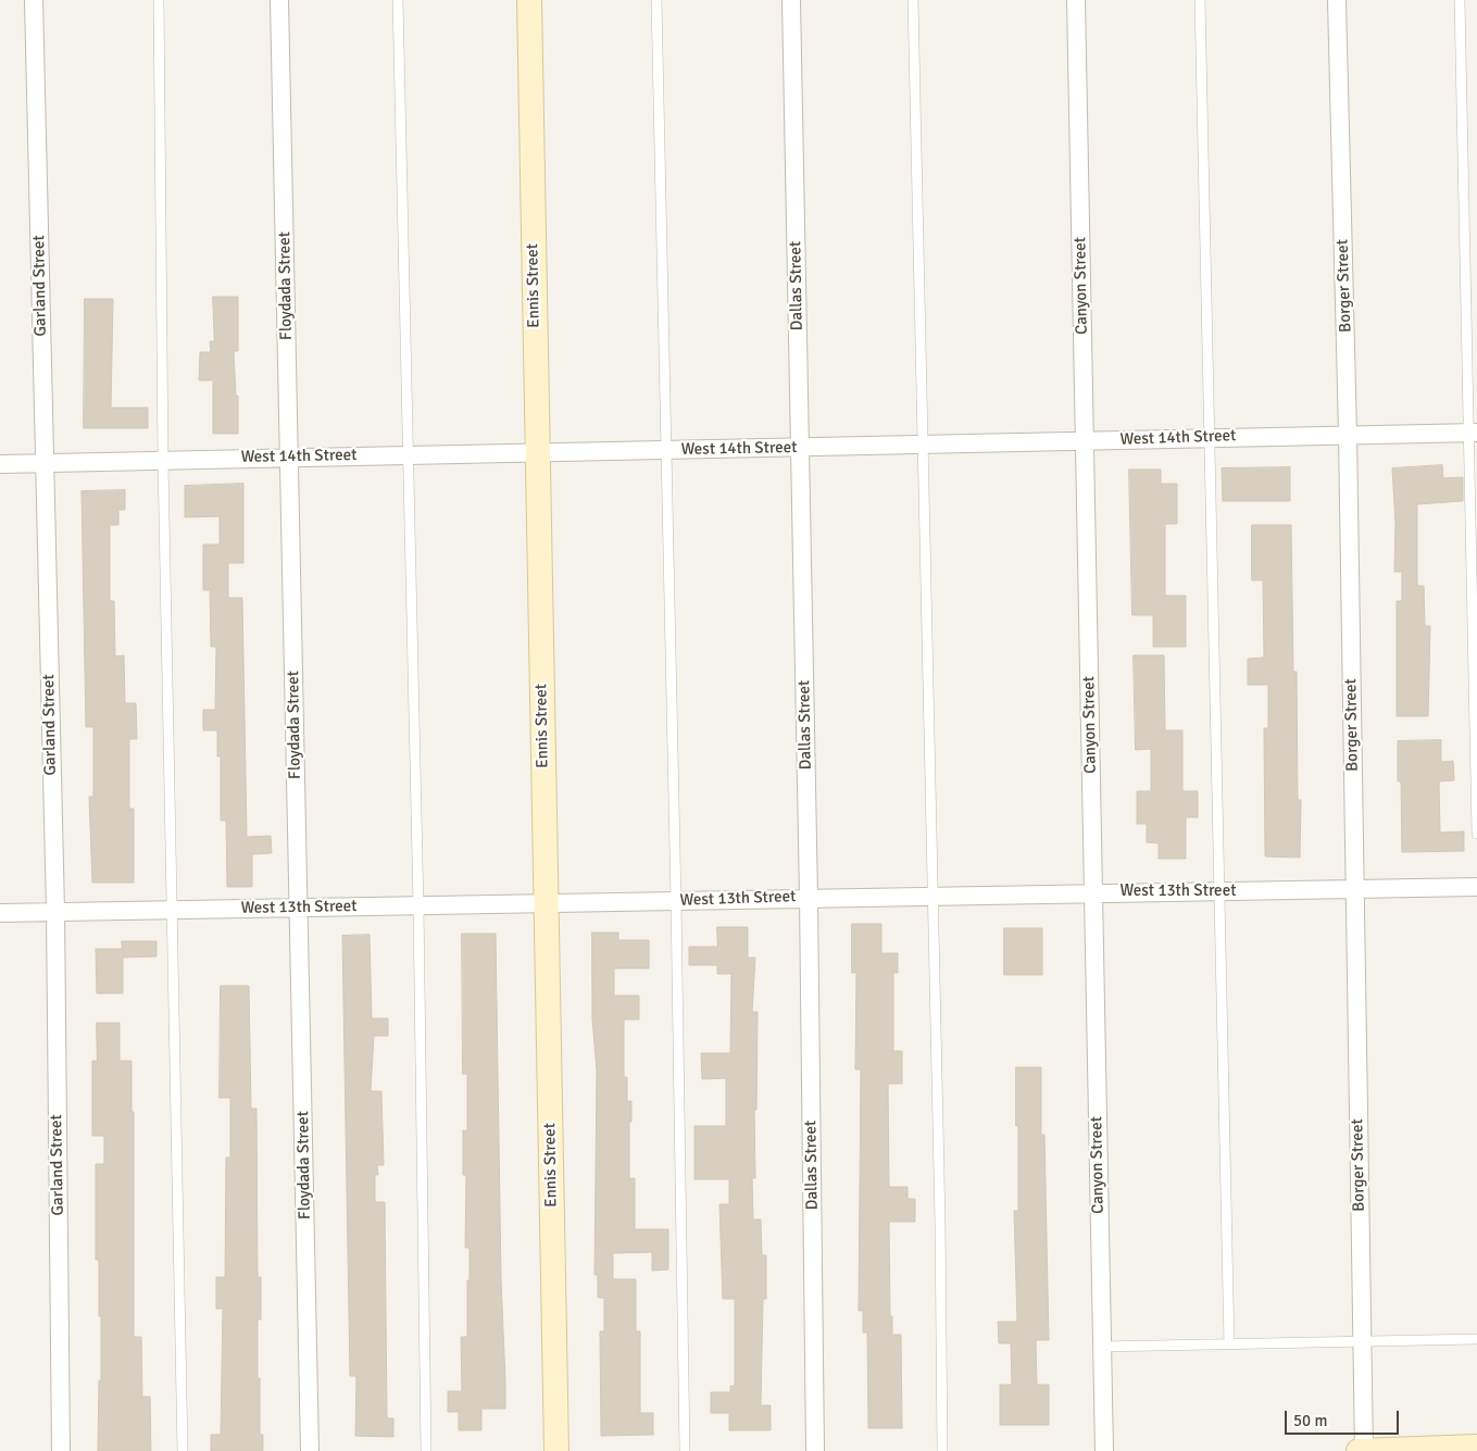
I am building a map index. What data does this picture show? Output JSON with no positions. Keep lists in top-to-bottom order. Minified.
{"streets":{"main road":["Ennis Street"],"street":["Garland Street","Floydada Street","Dallas Street","Canyon Street","Borger Street","West 14th Street","West 13th Street"]},"crossings":[["Garland Street","West 14th Street"],["Garland Street","West 13th Street"],["Floydada Street","West 14th Street"],["Floydada Street","West 13th Street"],["Ennis Street","West 14th Street"],["Ennis Street","West 13th Street"],["Dallas Street","West 14th Street"],["Dallas Street","West 13th Street"],["Canyon Street","West 14th Street"],["Canyon Street","West 13th Street"],["Borger Street","West 14th Street"],["Borger Street","West 13th Street"]],"scale_bar":"50 m"}
